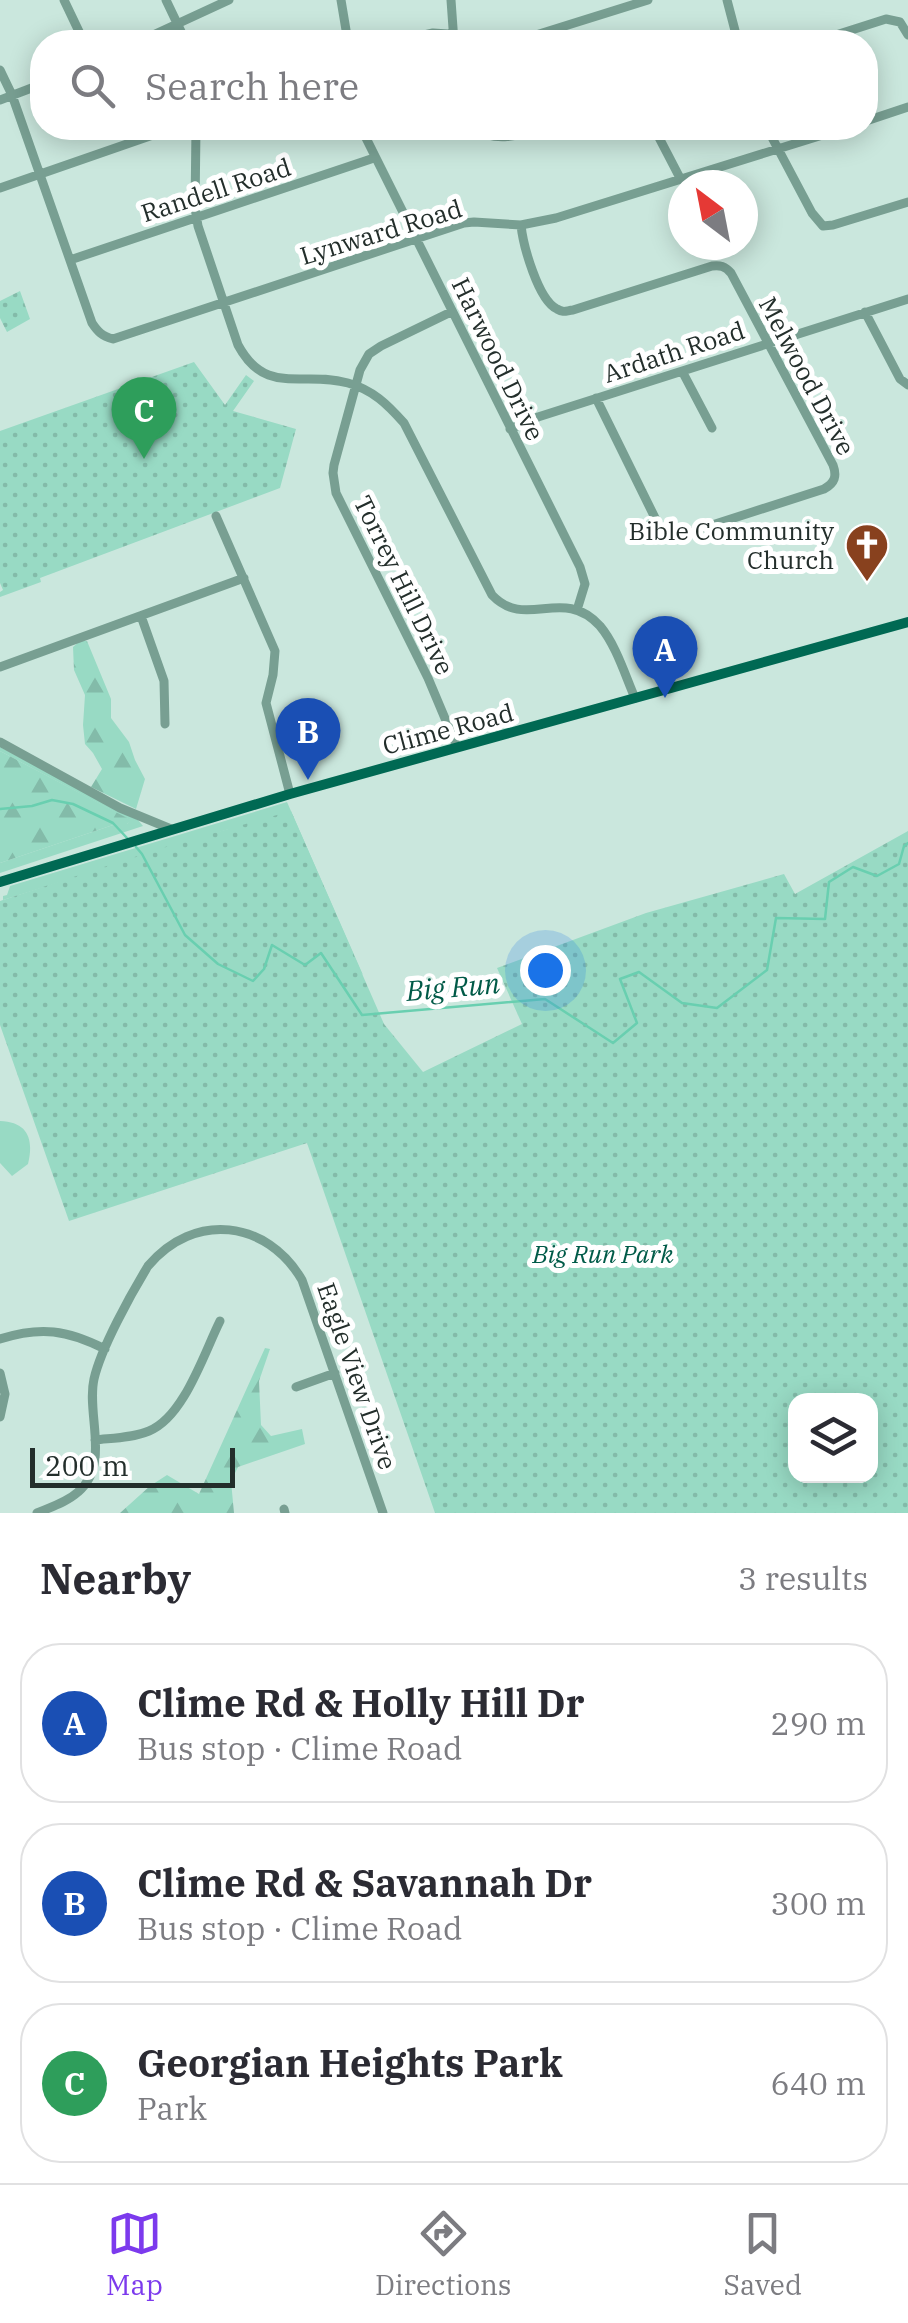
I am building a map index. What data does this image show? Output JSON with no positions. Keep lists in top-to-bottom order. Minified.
{"streets":{"main road":["Clime Road"],"street":["Randell Road","Lynward Road","Ardath Road","Harwood Drive","Melwood Drive","Torrey Hill Drive","Eagle View Drive"]},"crossings":[["Randell Road","Lynward Road"],["Randell Road","Harwood Drive"],["Lynward Road","Harwood Drive"],["Lynward Road","Melwood Drive"],["Ardath Road","Harwood Drive"],["Ardath Road","Melwood Drive"],["Harwood Drive","Torrey Hill Drive"],["Torrey Hill Drive","Clime Road"]],"water":["Big Run"],"parks":["Big Run Park"],"places":{"church":["Bible Community Church"]},"scale_bar":"200 m","north":"top left","page":{"search":"Search here","pins":["C","A","B"],"scale":"200 m","heading":["Nearby","3 results"],"list":[{"mark":"A","name":"Clime Rd & Holly Hill Dr","note":"Bus stop · Clime Road","value":"290 m"},{"mark":"B","name":"Clime Rd & Savannah Dr","note":"Bus stop · Clime Road","value":"300 m"},{"mark":"C","name":"Georgian Heights Park","note":"Park","value":"640 m"}],"nav":["Map","Directions","Saved"]}}
